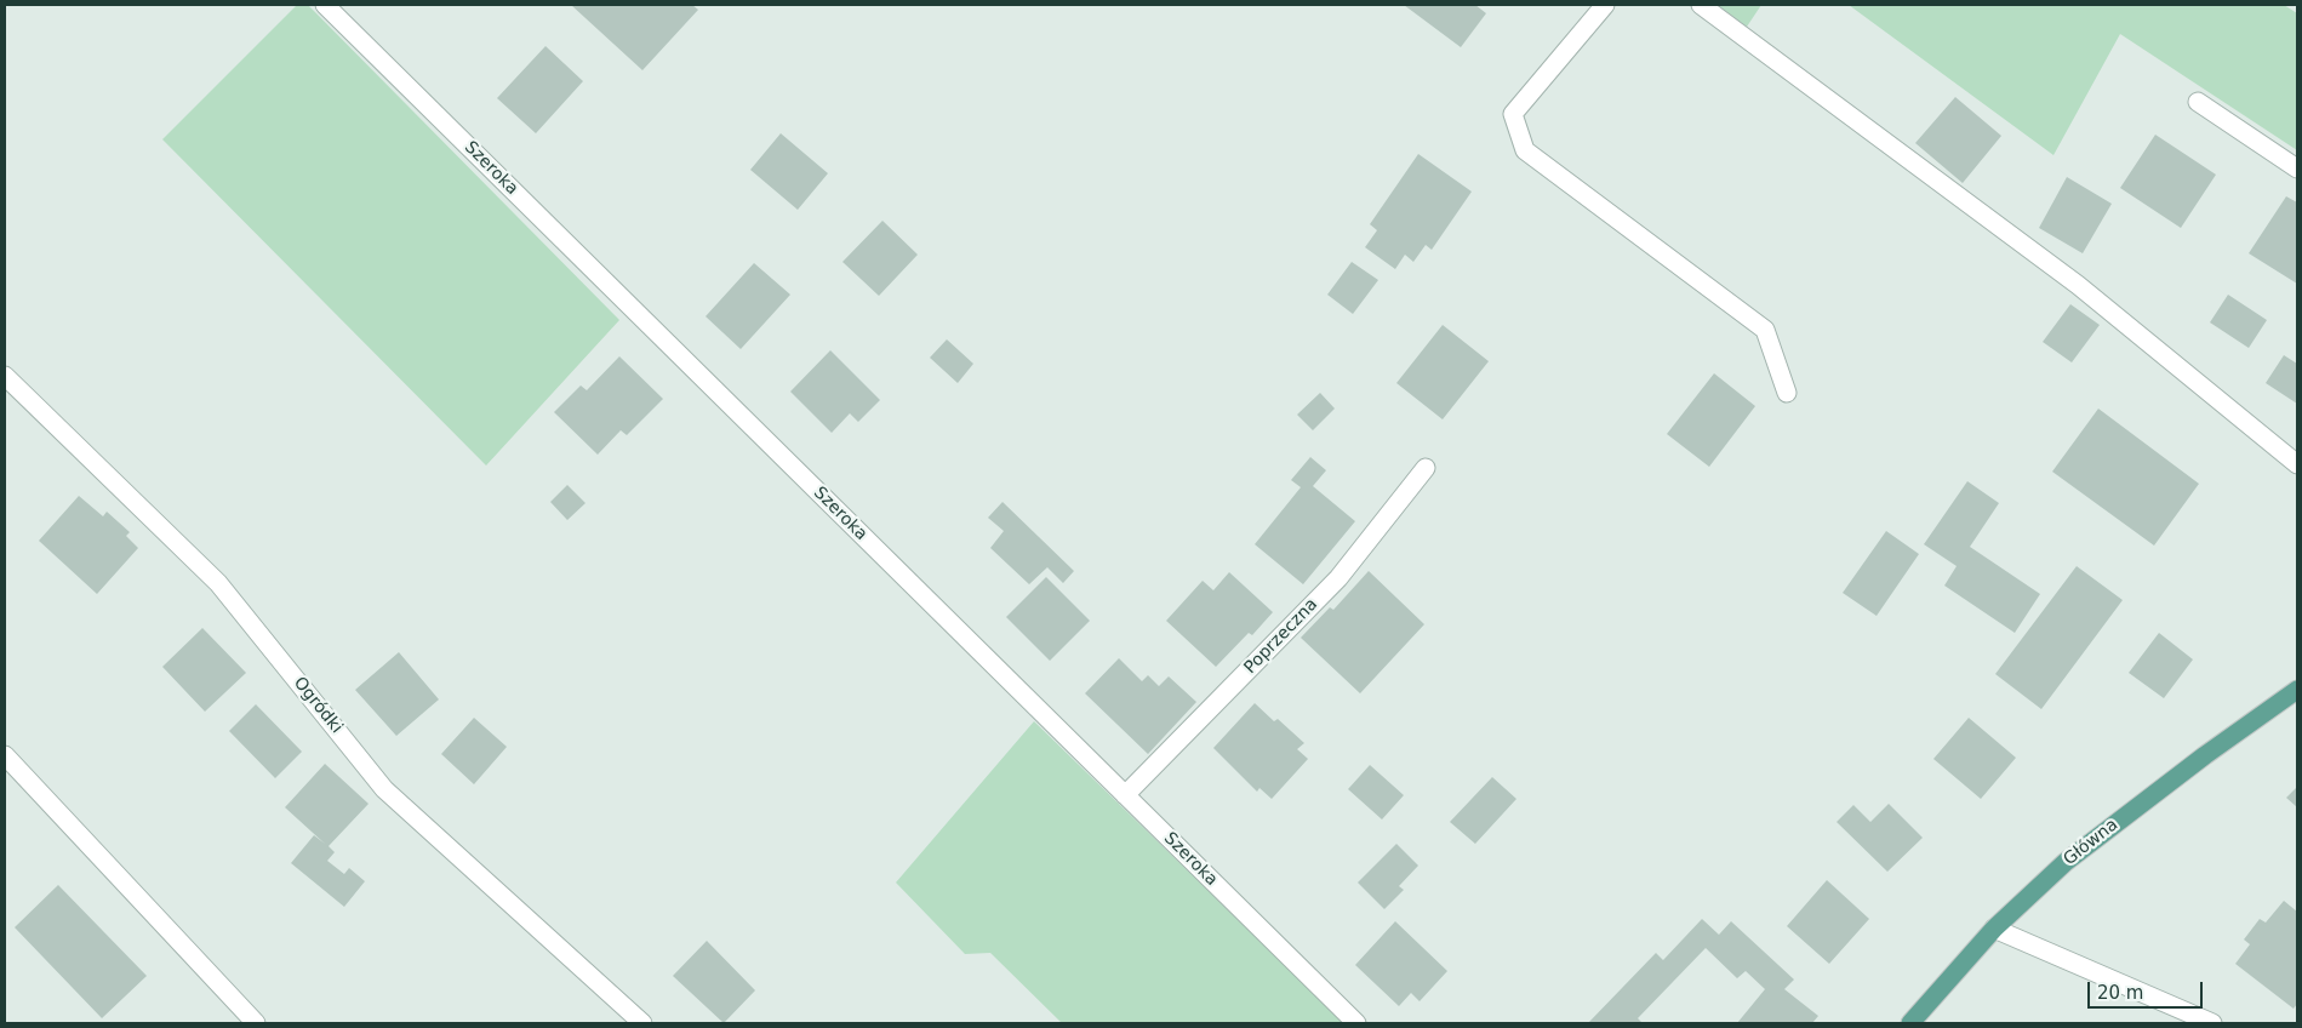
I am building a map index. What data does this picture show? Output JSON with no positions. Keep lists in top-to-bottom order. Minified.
{"streets":{"main road":["Główna"],"street":["Szeroka","Poprzeczna","Ogródki"]},"crossings":[["Szeroka","Poprzeczna"]],"scale_bar":"20 m"}
